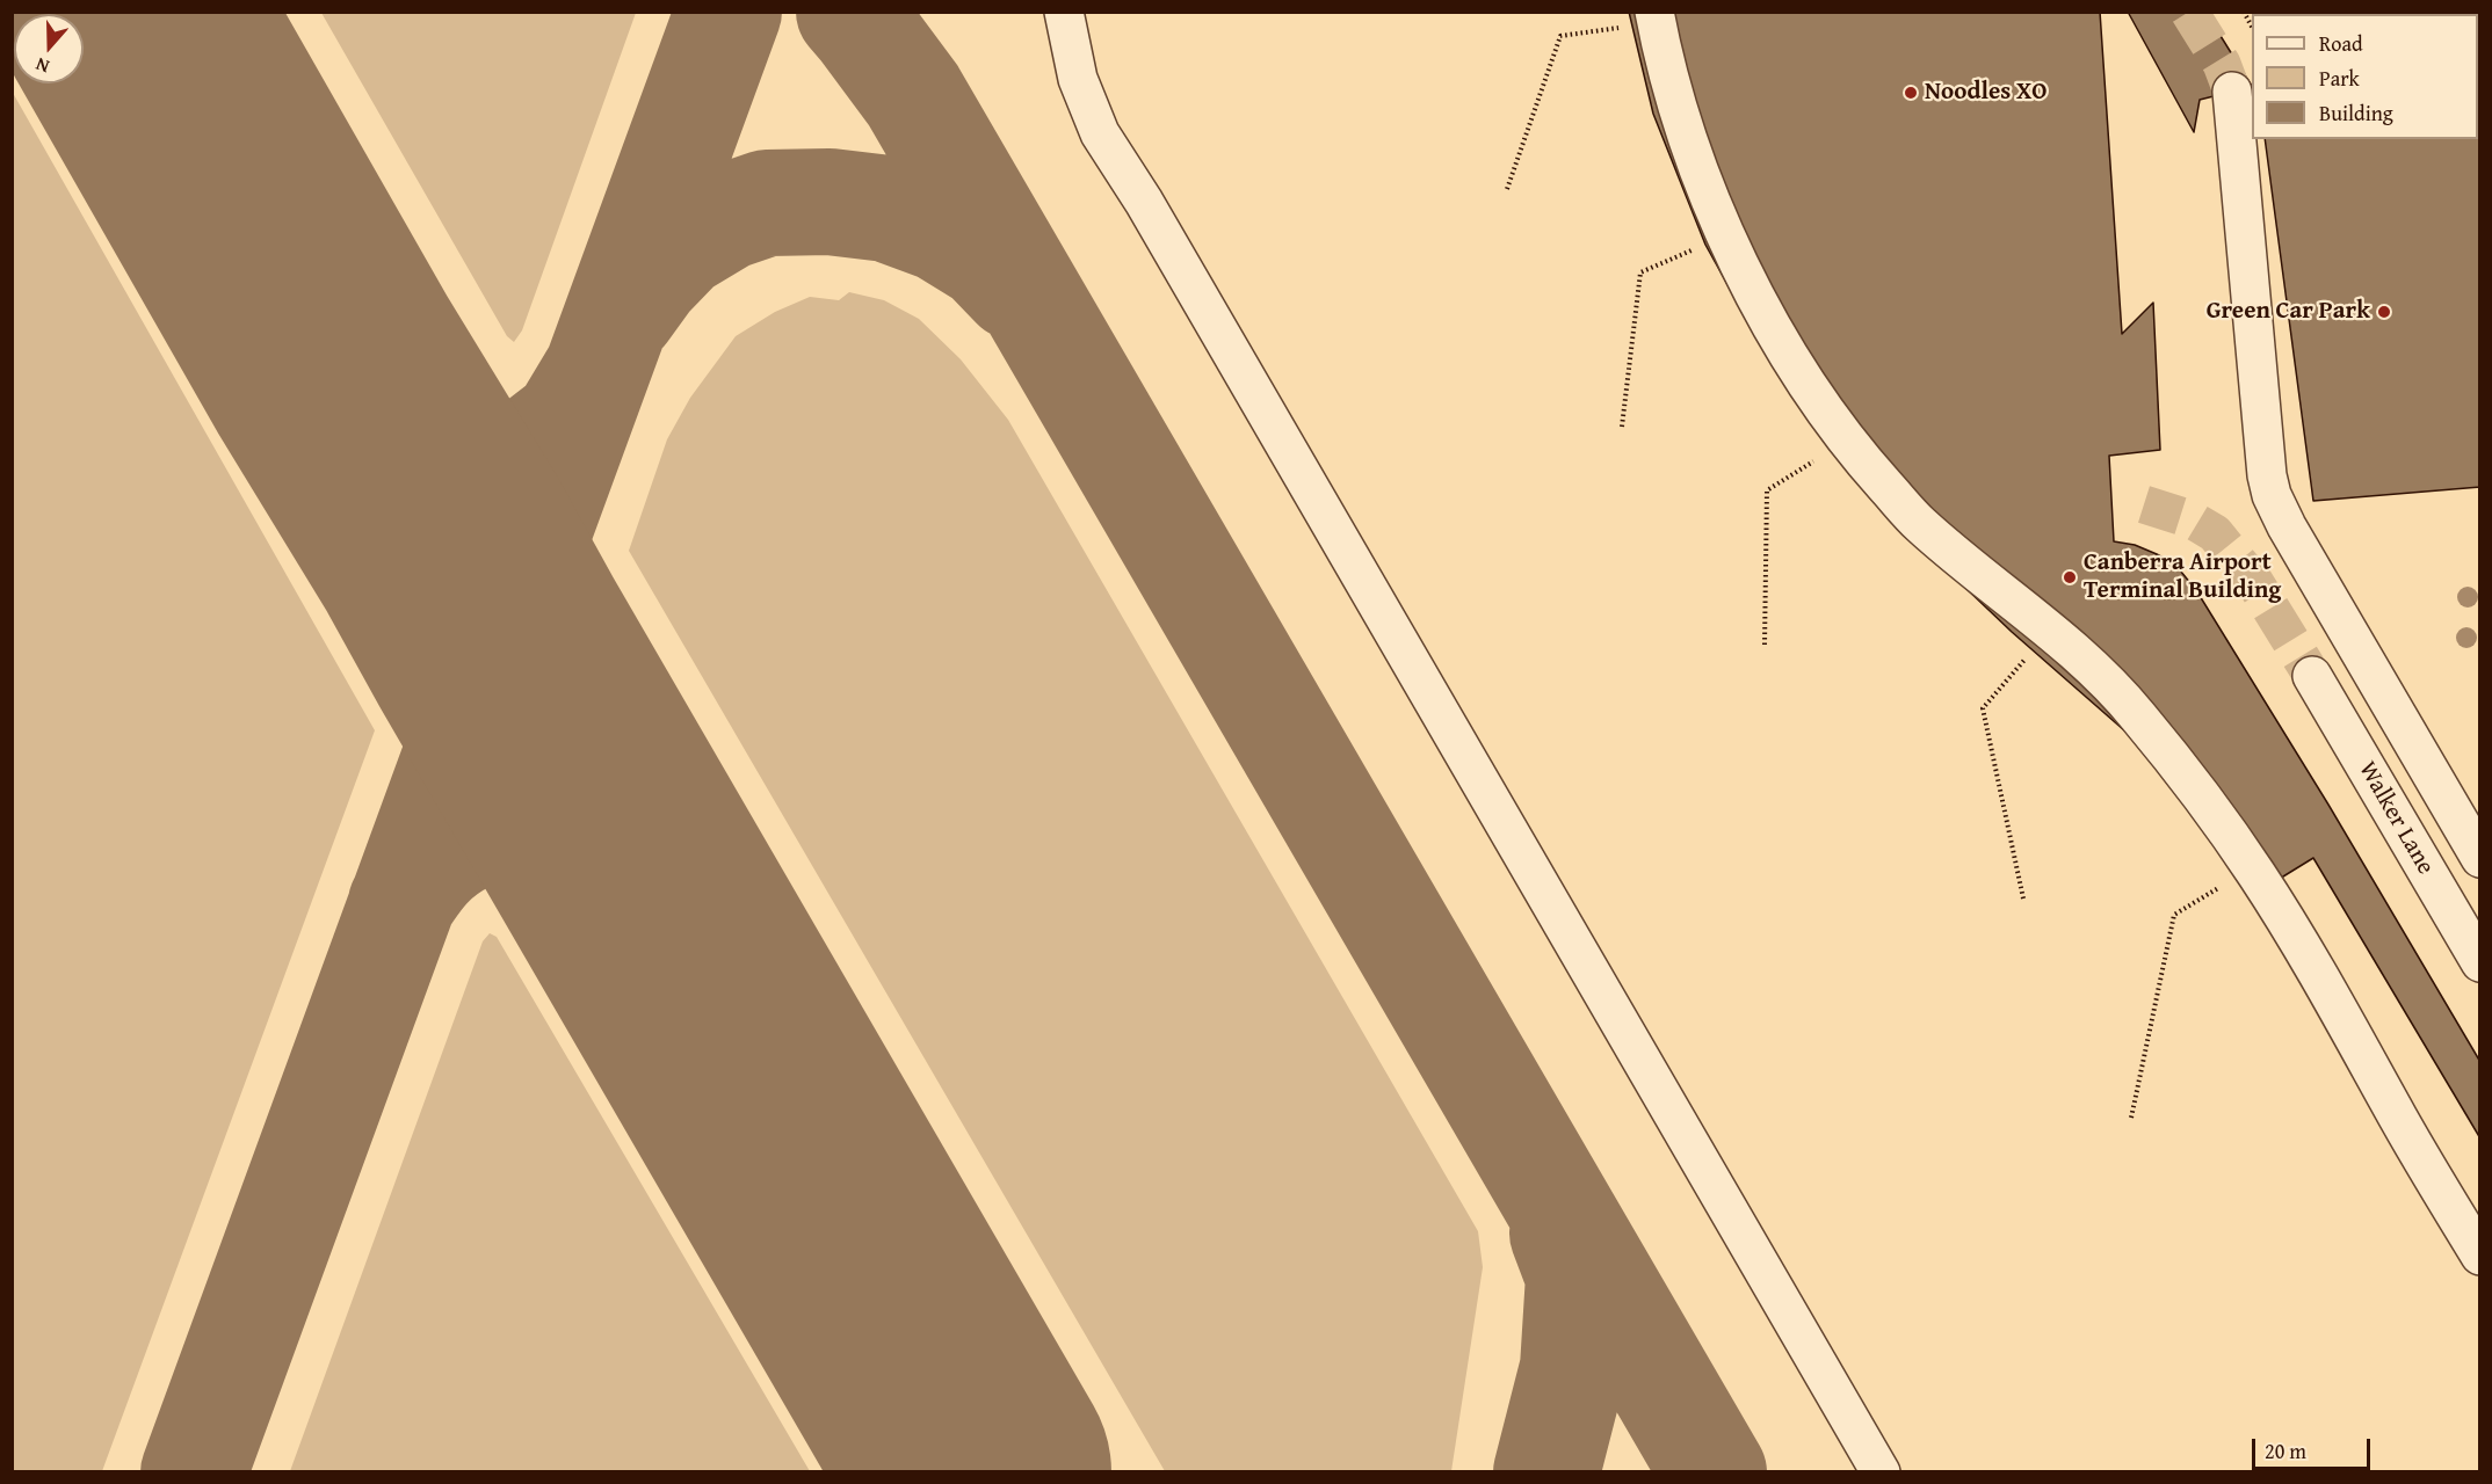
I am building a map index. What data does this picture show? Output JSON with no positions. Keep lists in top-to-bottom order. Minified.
{"streets":{"lane":["Walker Lane"]},"places":["Noodles XO","Green Car Park","Canberra Airport Terminal Building"],"legend":["Road","Park","Building"],"scale_bar":"20 m","north":"bottom"}
